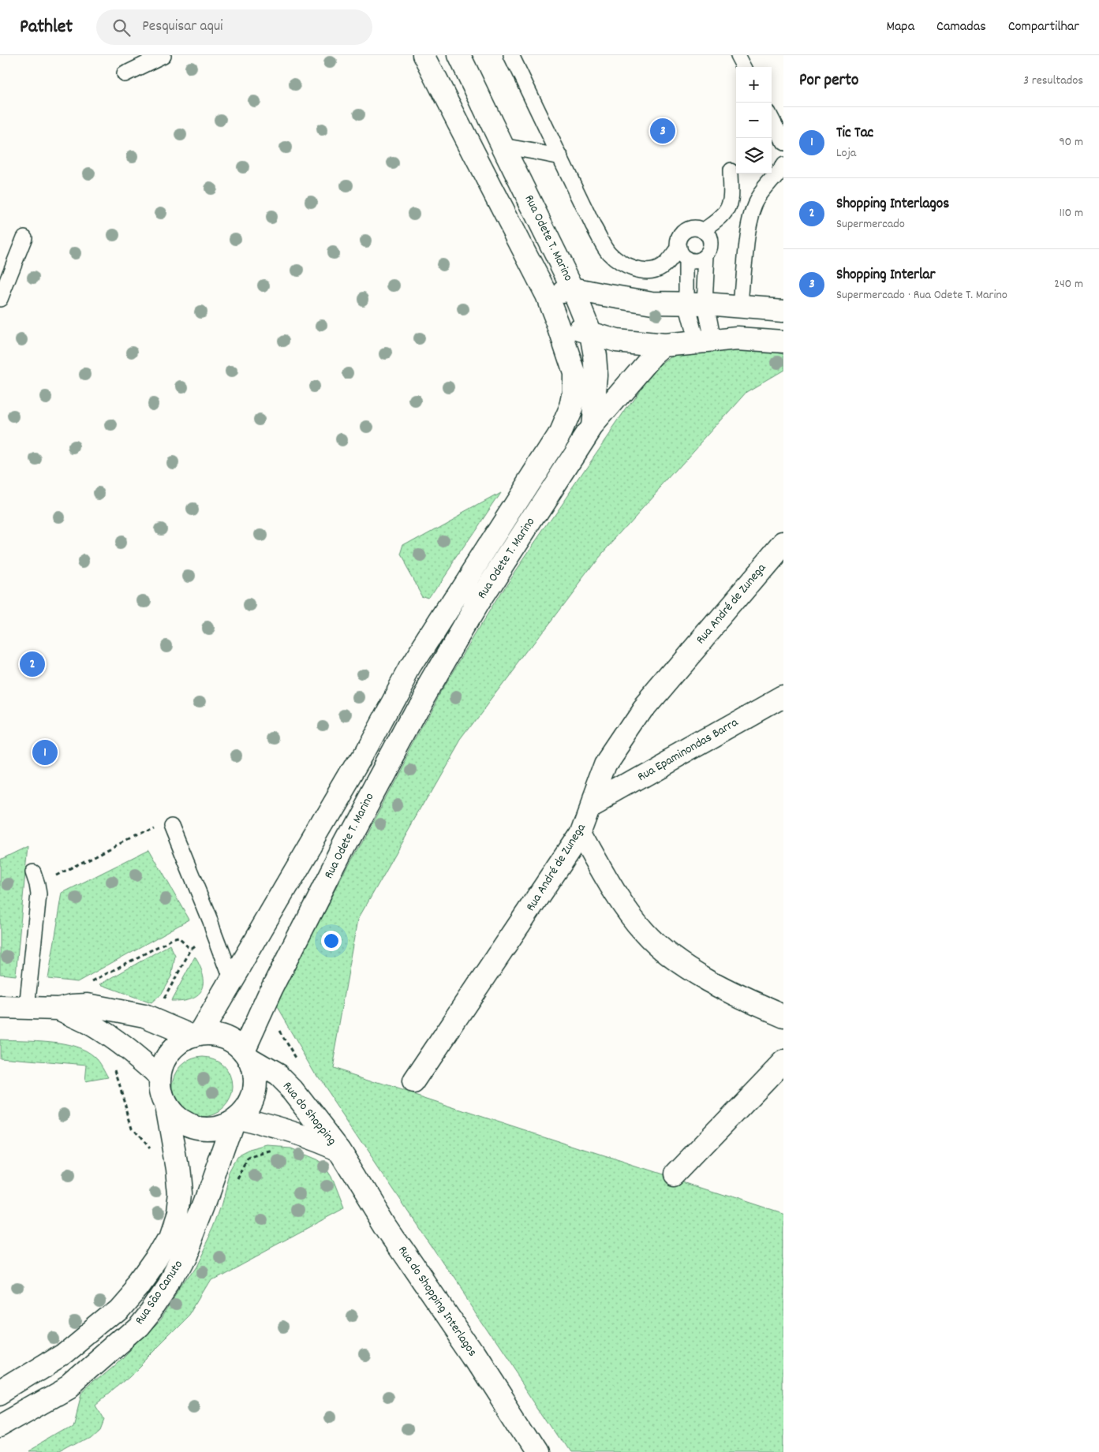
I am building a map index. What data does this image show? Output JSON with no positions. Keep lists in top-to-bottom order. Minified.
{"streets":{"street":["Rua Odete T. Marino","Rua André de Zunega","Rua Epaminondas Barra","Rua do Shopping","Rua São Canuto","Rua do Shopping Interlagos"]},"crossings":[["Rua Odete T. Marino","Rua do Shopping"],["Rua Odete T. Marino","Rua São Canuto"],["Rua André de Zunega","Rua Epaminondas Barra"],["Rua do Shopping","Rua São Canuto"],["Rua do Shopping","Rua do Shopping Interlagos"]],"page":{"header":"Pathlet","search":"Pesquisar aqui","nav":["Mapa","Camadas","Compartilhar"],"heading":["Por perto","3 resultados"],"map_buttons":["+","−"],"list":[{"mark":"1","name":"Tic Tac","note":"Loja","value":"90 m"},{"mark":"2","name":"Shopping Interlagos","note":"Supermercado","value":"110 m"},{"mark":"3","name":"Shopping Interlar","note":"Supermercado · Rua Odete T. Marino","value":"240 m"}],"pins":["3","2","1"]}}
